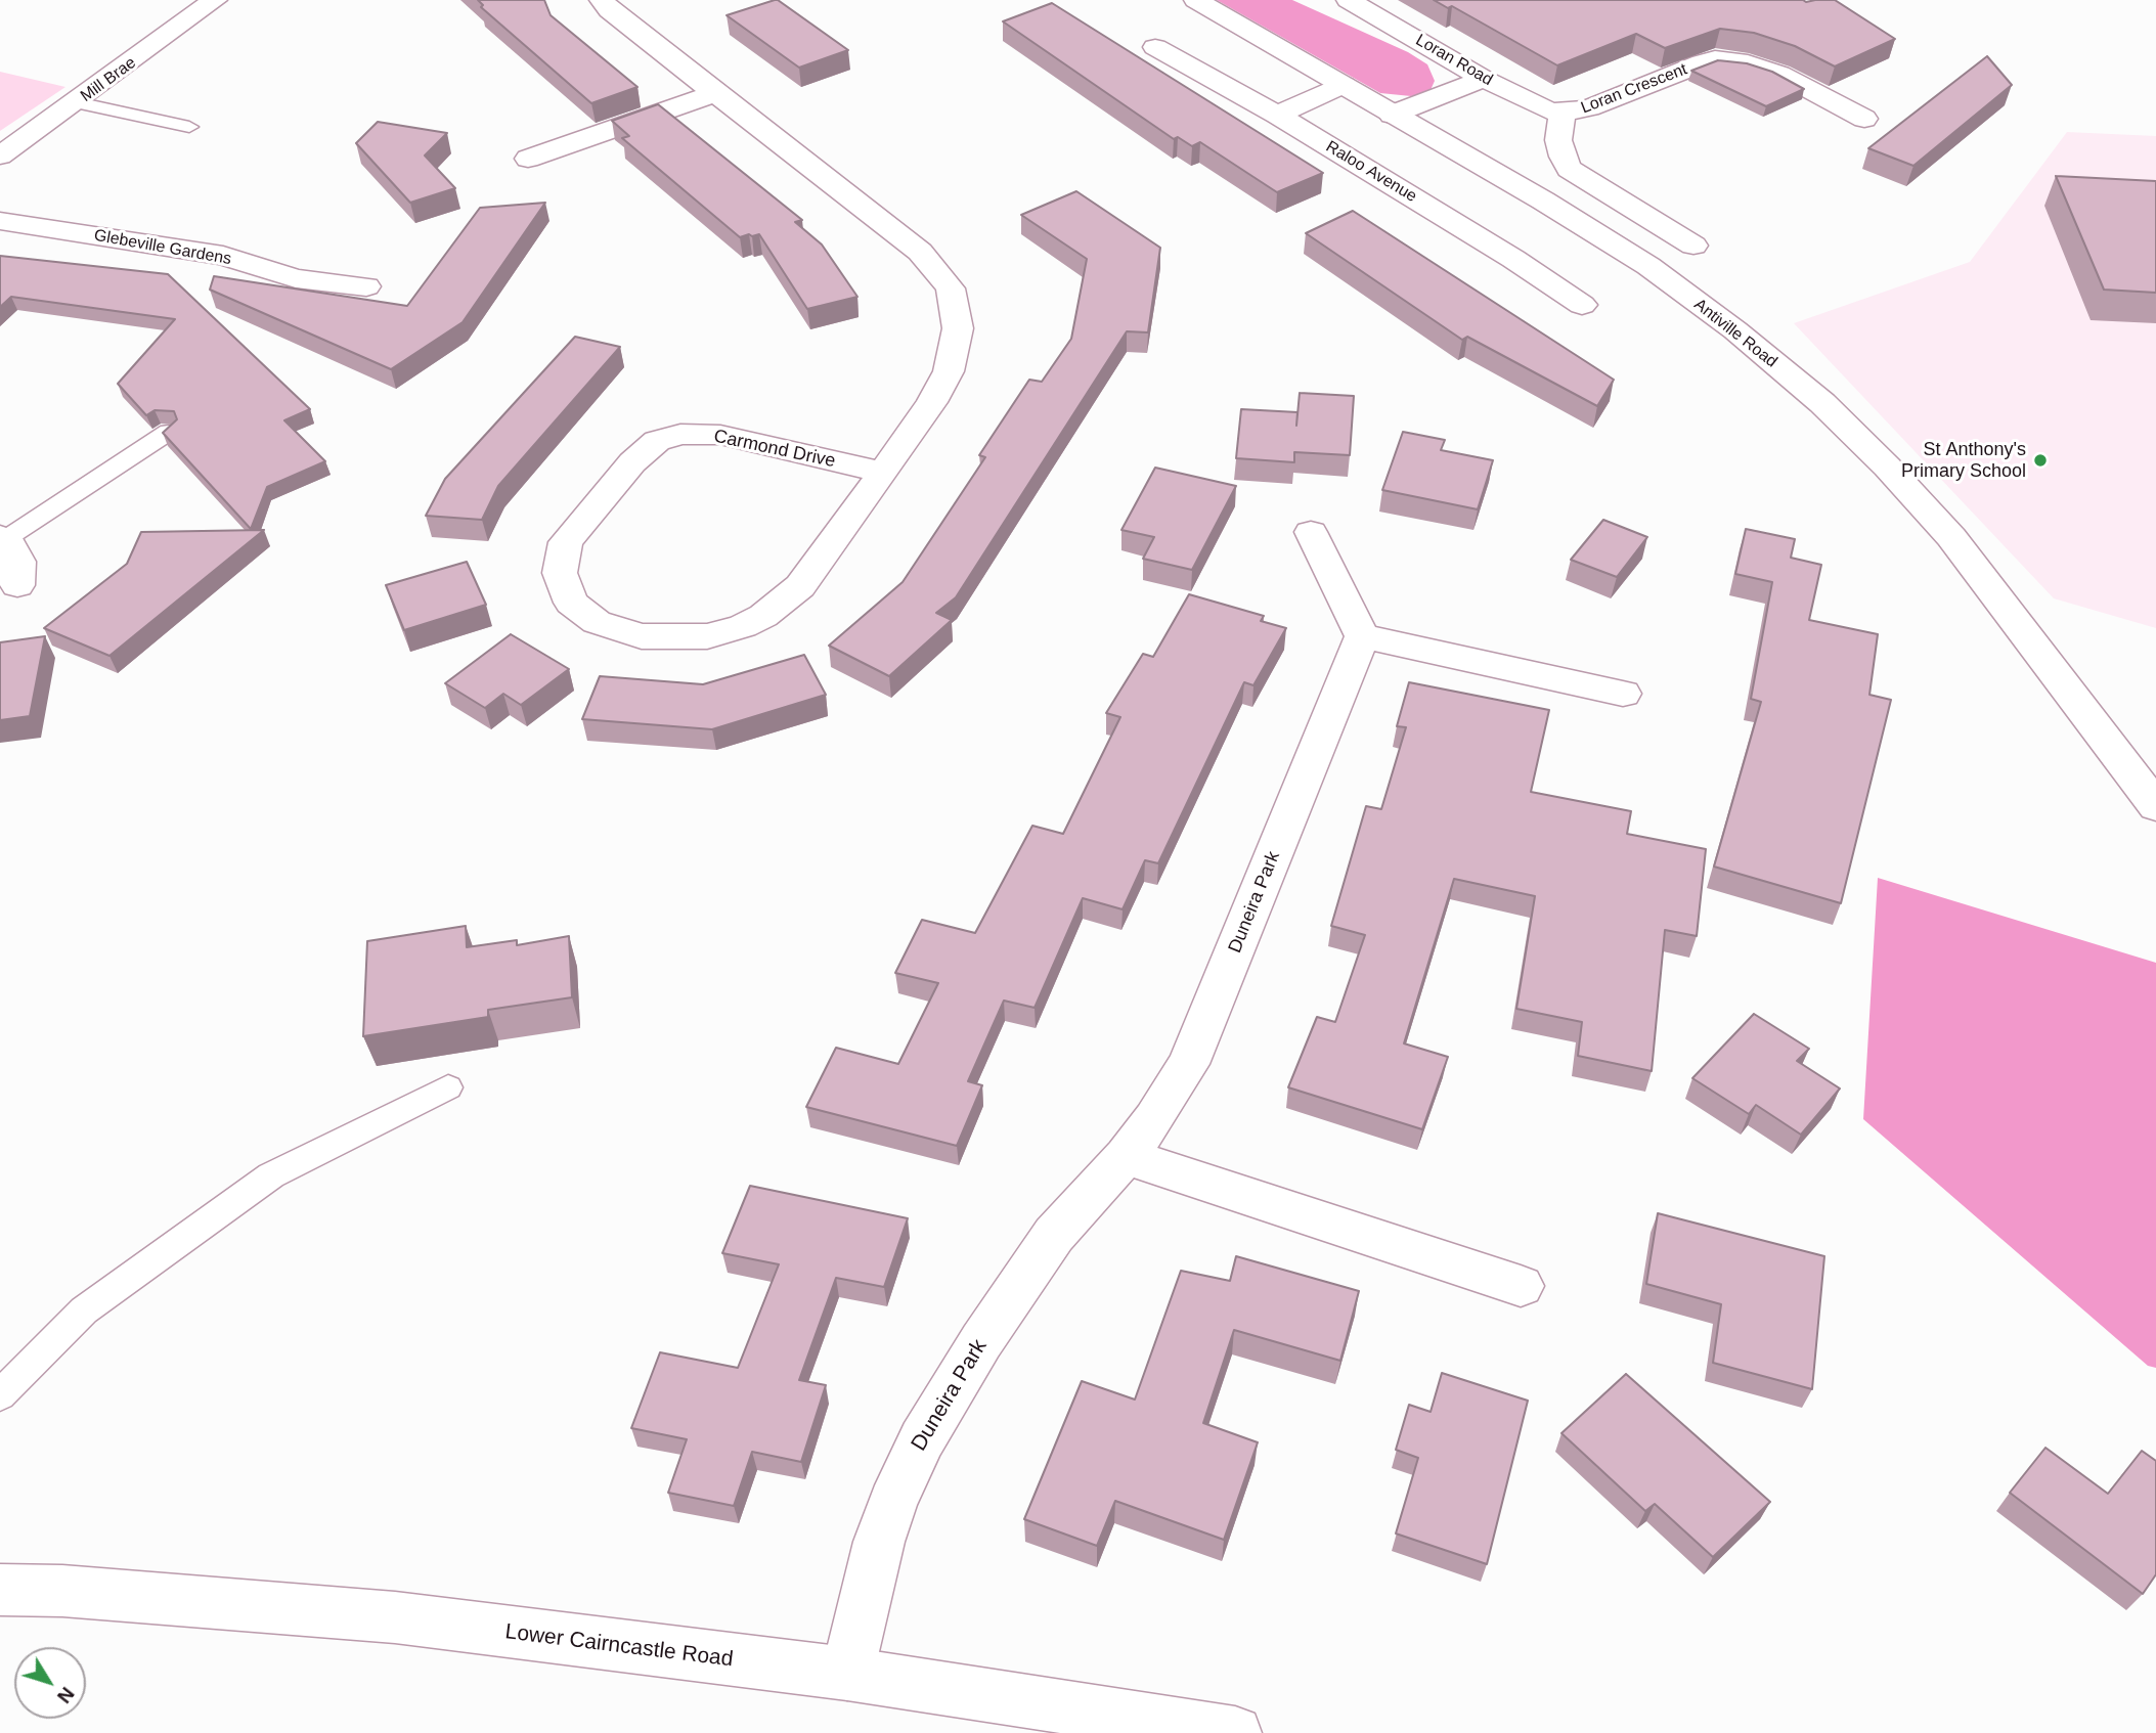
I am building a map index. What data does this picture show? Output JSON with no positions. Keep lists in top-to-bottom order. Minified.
{"streets":{"street":["Loran Road","Mill Brae","Loran Crescent","Raloo Avenue","Glebeville Gardens","Antiville Road","Carmond Drive","Duneira Park","Lower Cairncastle Road"]},"crossings":[["Loran Road","Loran Crescent"],["Duneira Park","Lower Cairncastle Road"]],"places":["St Anthony's Primary School"],"north":"bottom right"}
